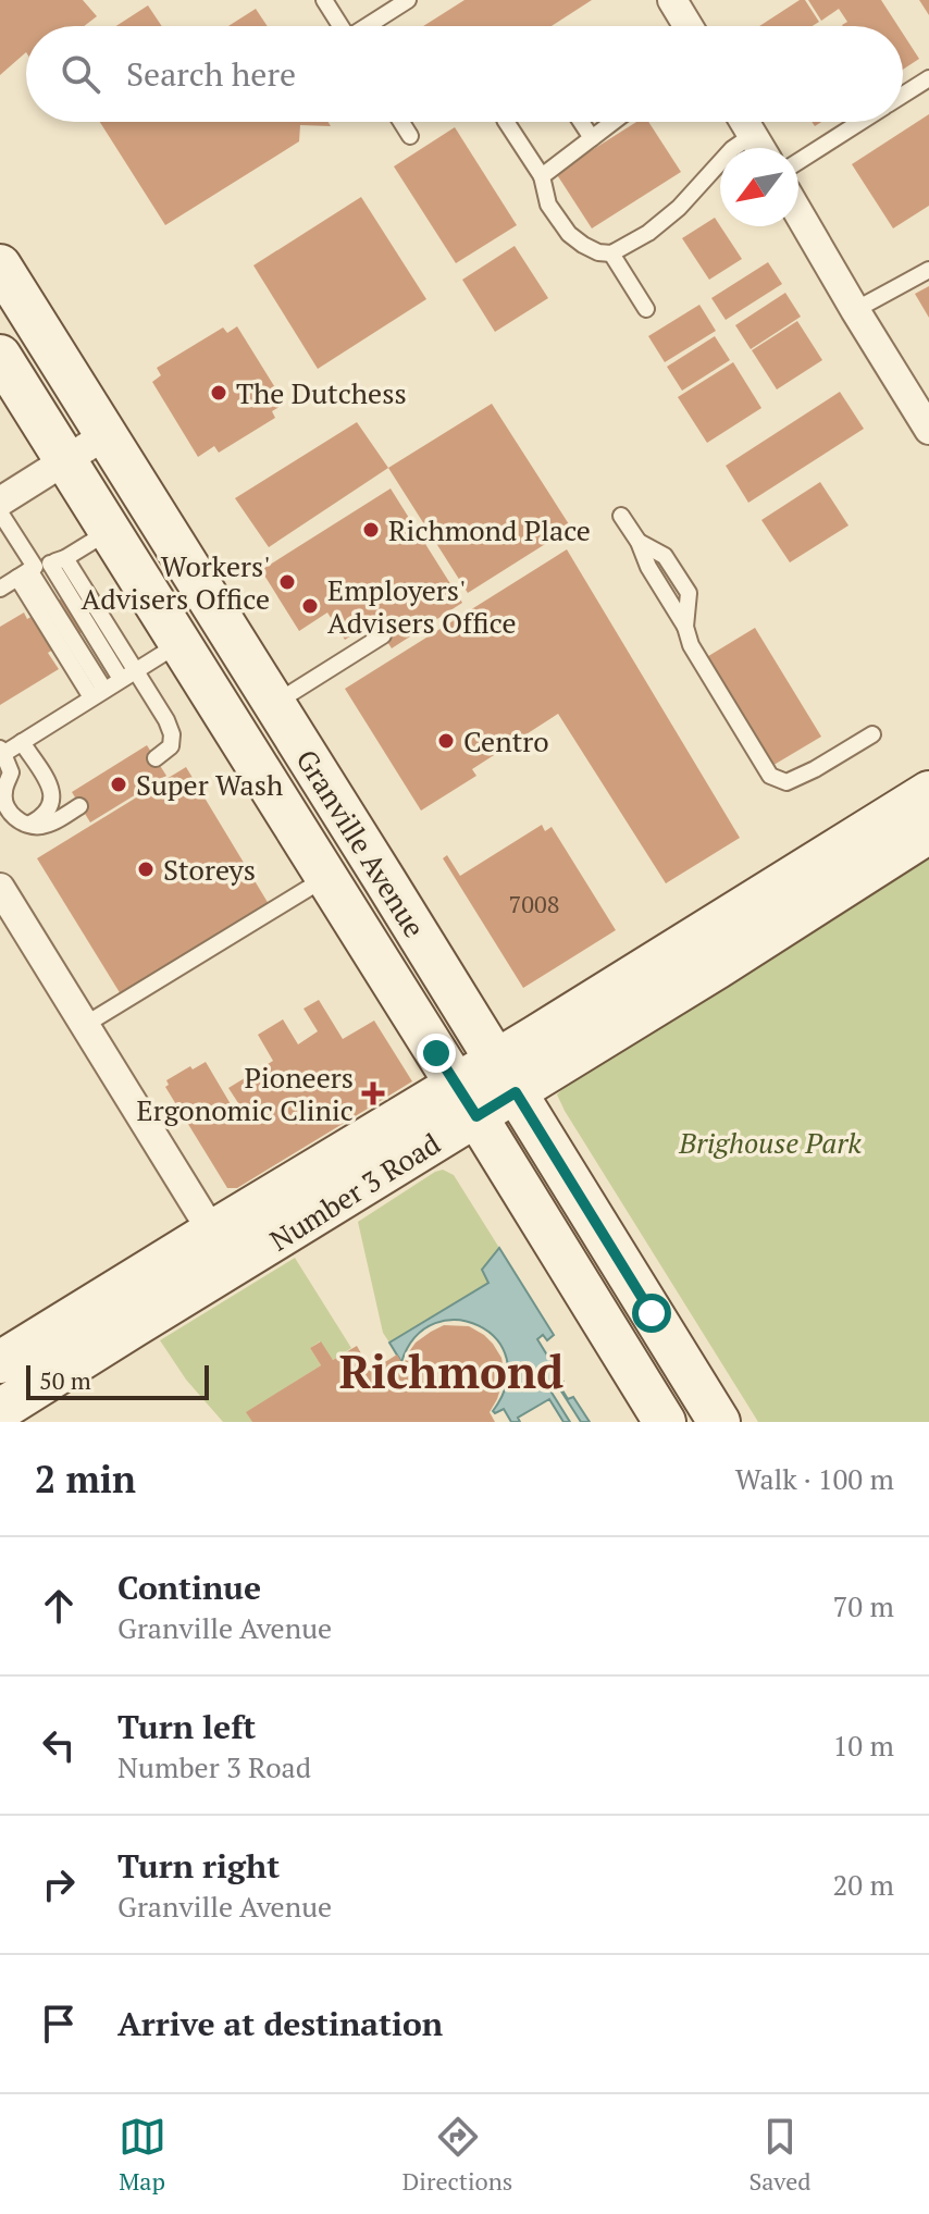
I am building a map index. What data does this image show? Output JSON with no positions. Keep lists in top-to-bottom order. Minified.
{"streets":{"main road":["Granville Avenue","Number 3 Road"]},"crossings":[["Granville Avenue","Number 3 Road"]],"districts":["Richmond"],"parks":["Brighouse Park"],"places":{"other":["The Dutchess","Richmond Place","Workers' Advisers Office","Employers' Advisers Office","Centro","Super Wash","Storeys"],"health":["Pioneers Ergonomic Clinic"]},"house_numbers":["7008"],"scale_bar":"50 m","north":"bottom left","page":{"search":"Search here","scale":"50 m","heading":["2 min","Walk · 100 m"],"list":[["Continue","Granville Avenue","70 m"],["Turn left","Number 3 Road","10 m"],["Turn right","Granville Avenue","20 m"],"Arrive at destination"],"nav":["Map","Directions","Saved"]}}
